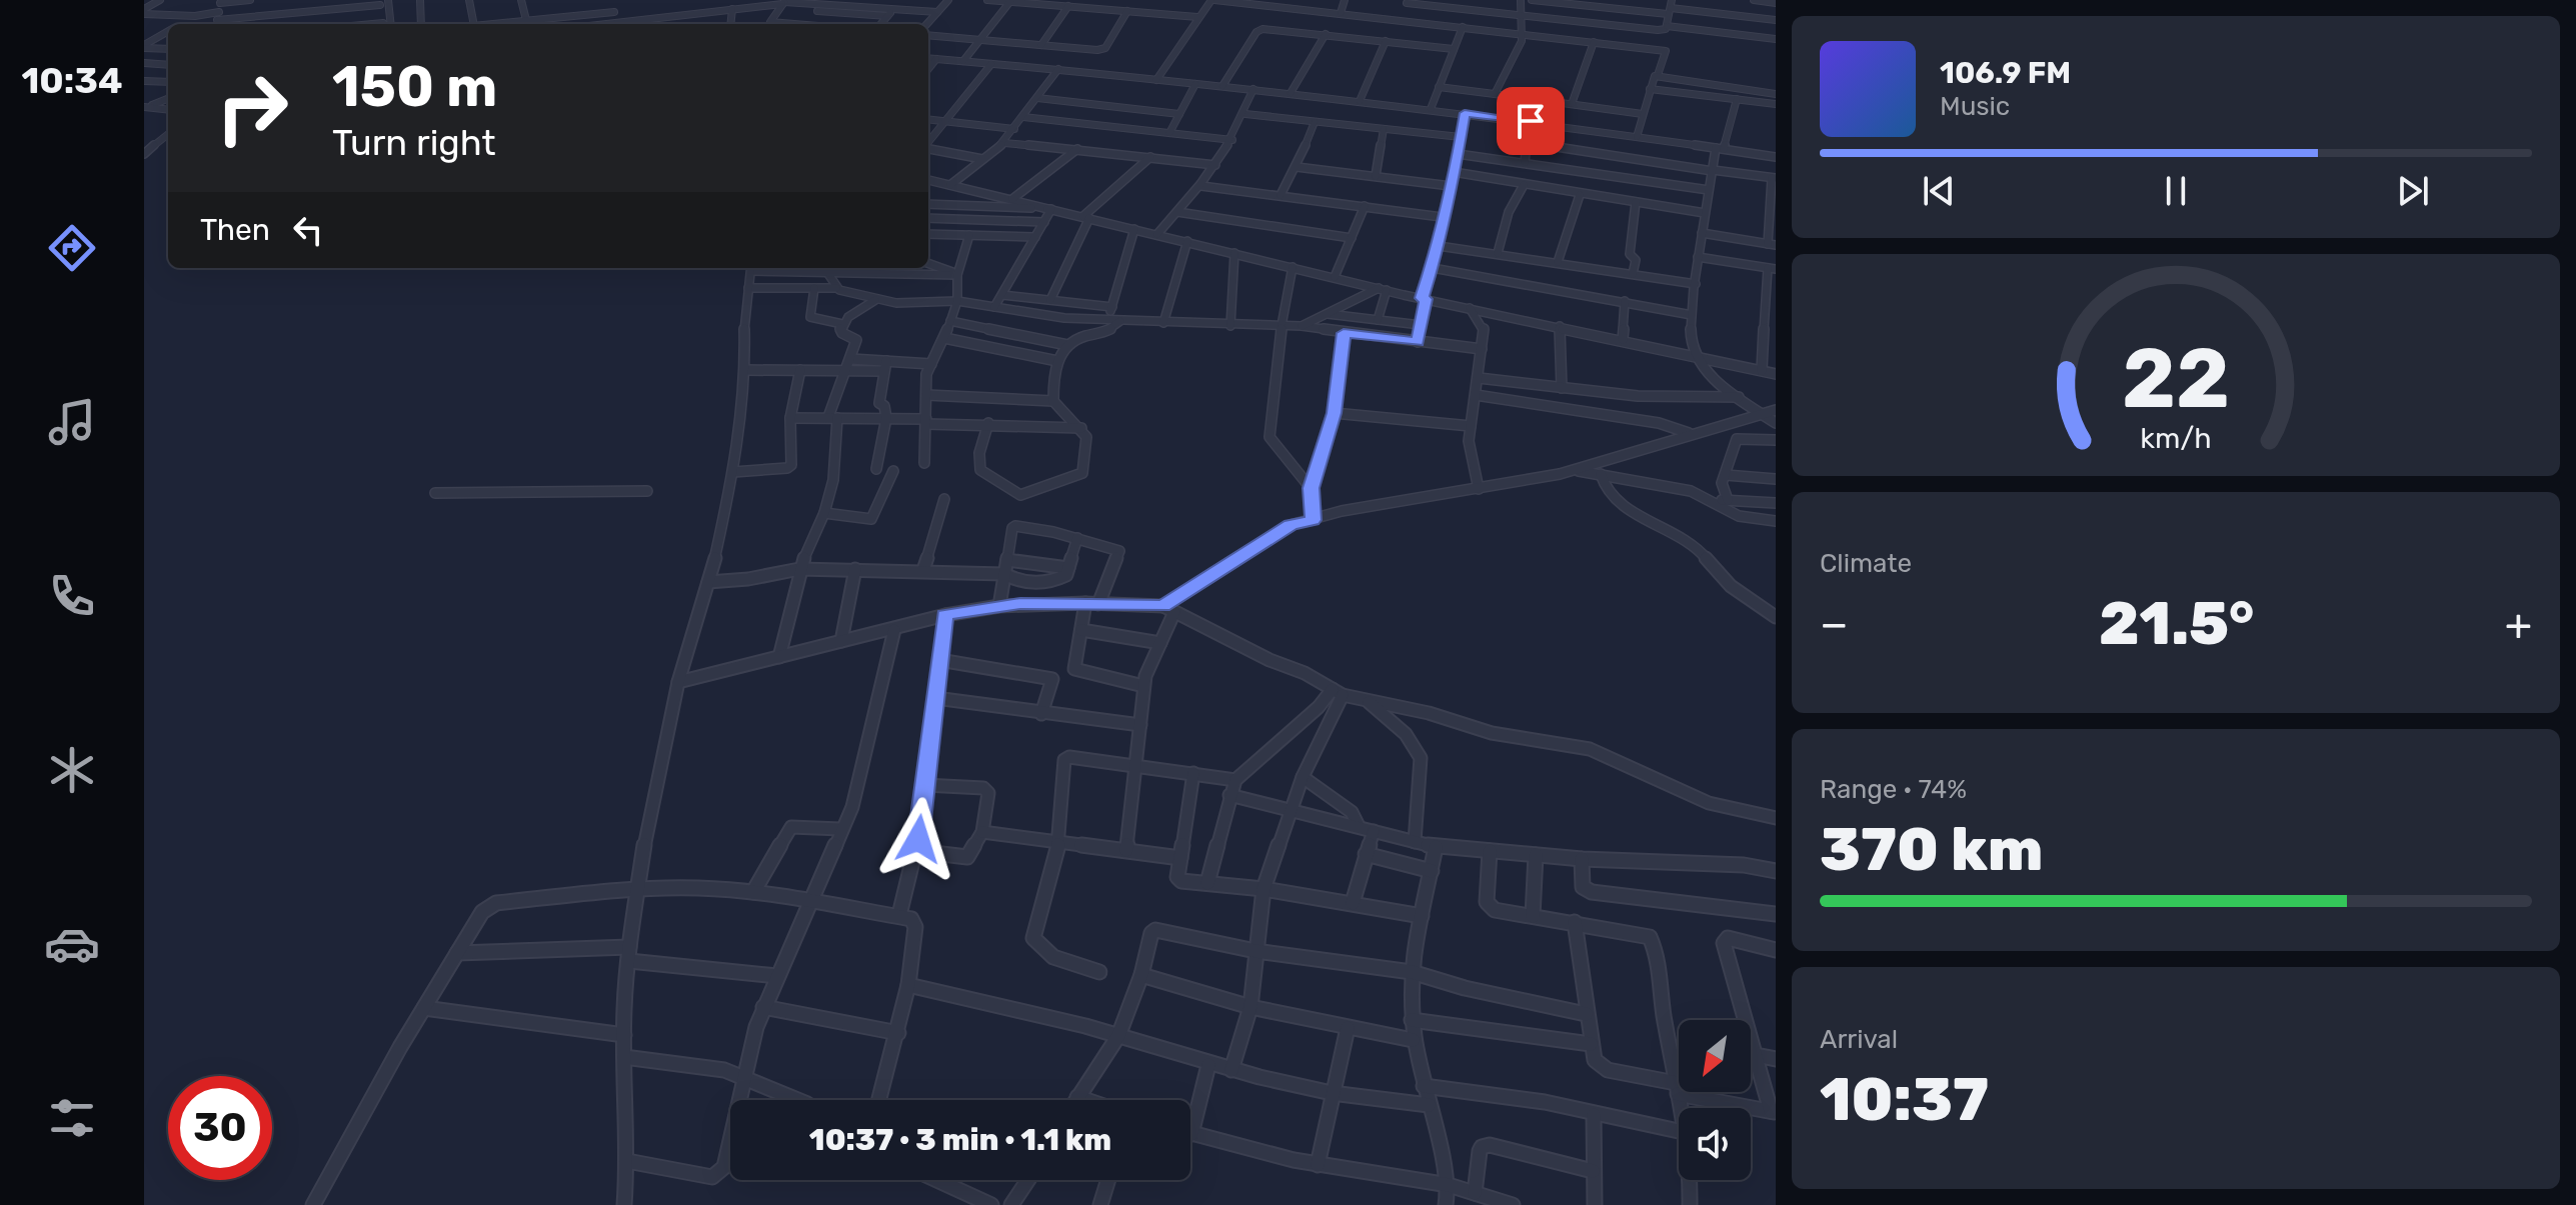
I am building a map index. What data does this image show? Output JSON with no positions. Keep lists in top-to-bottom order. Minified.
{"north":"bottom left","page":{"tabs":"10:34","turn":["150 m","Turn right"],"song":["106.9 FM","Music"],"then":"Then","tile":["Climate",["Range · 74%","370 km"],["Arrival","10:37"]],"heat":["−","21.5°","+"],"limit":"30","trip":"10:37 · 3 min · 1.1 km","gauge":["22","km/h"]}}
